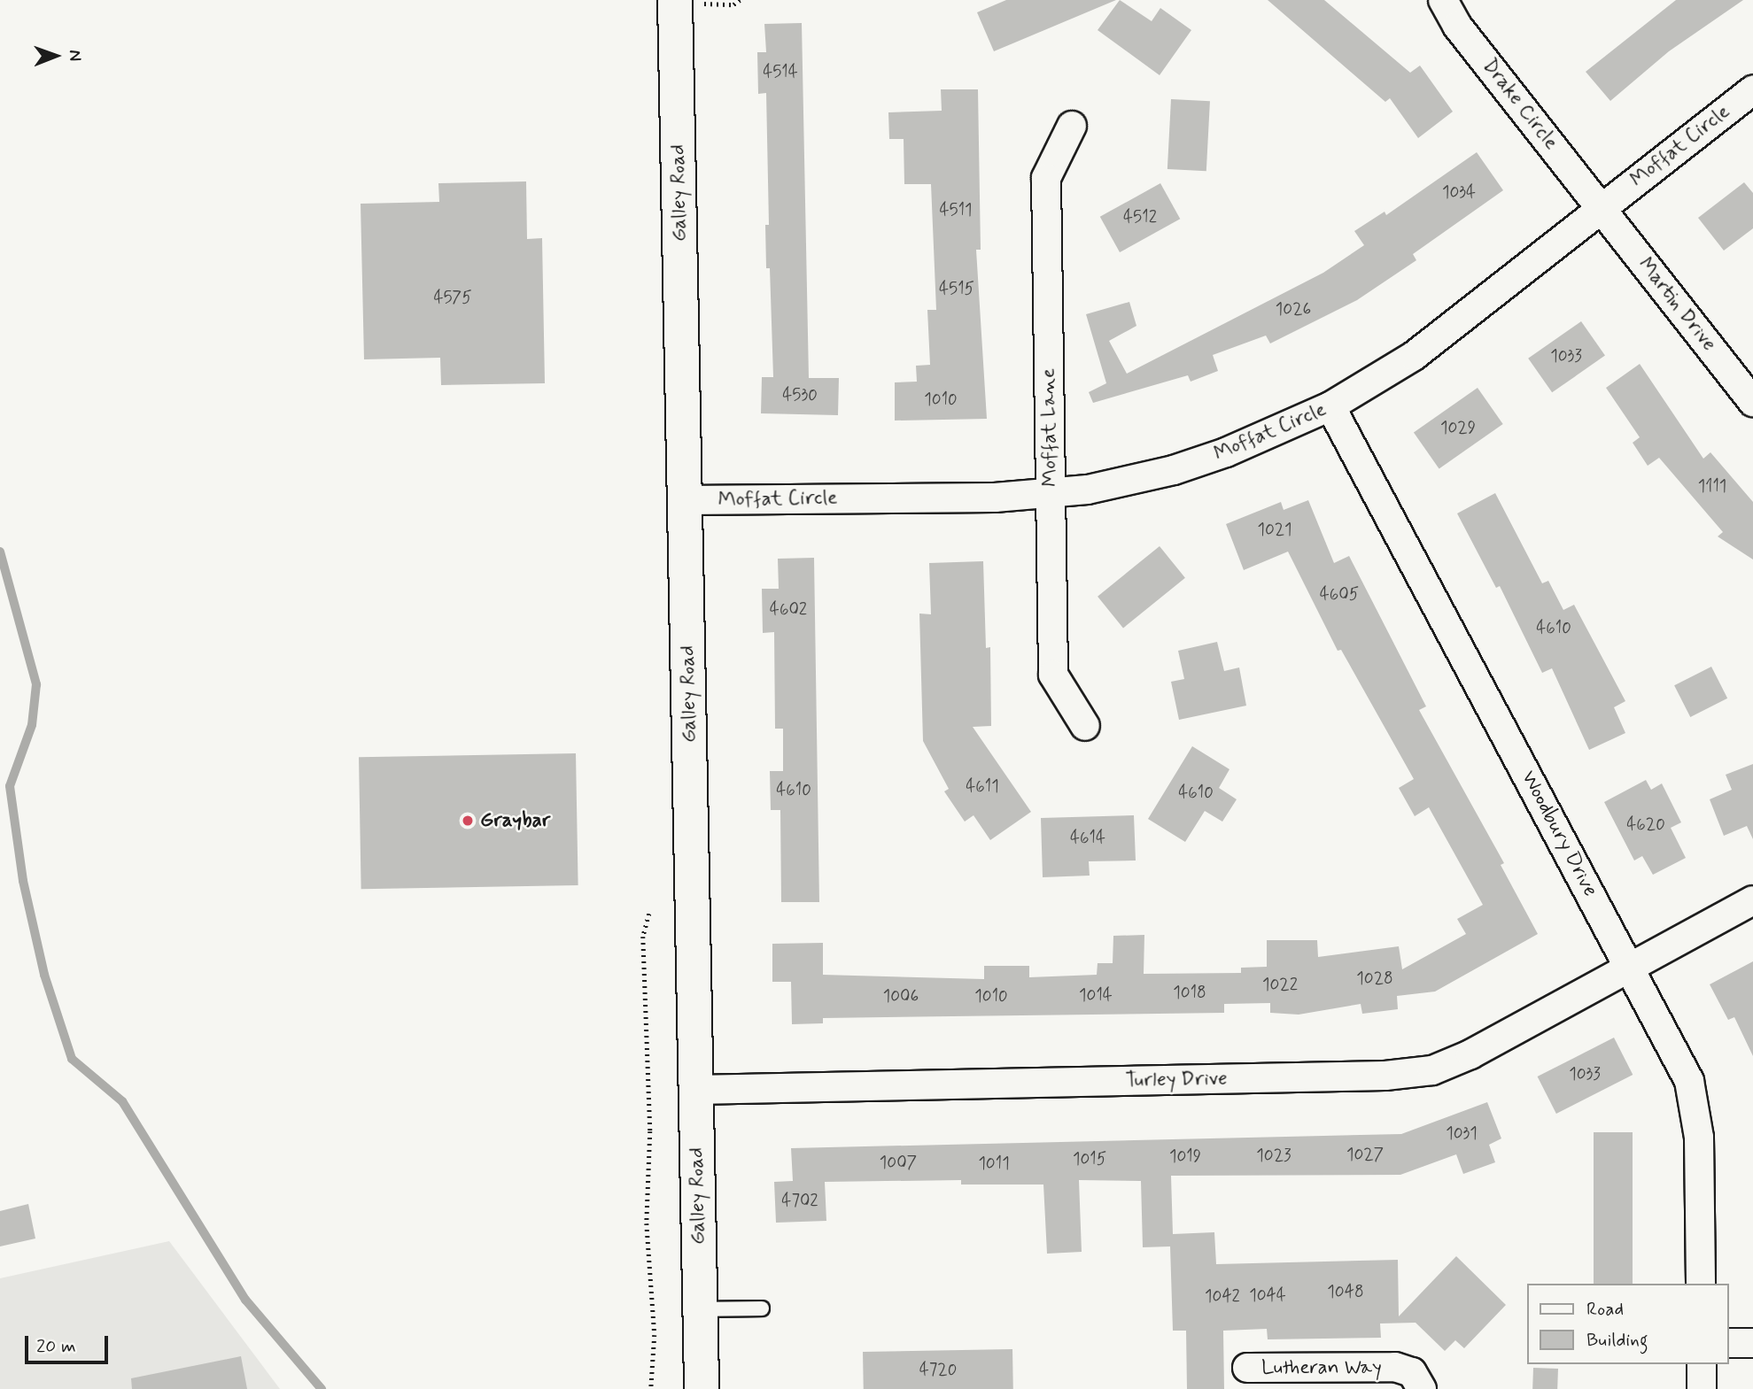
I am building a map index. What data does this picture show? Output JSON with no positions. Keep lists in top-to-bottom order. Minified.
{"streets":{"main road":["Galley Road"],"street":["Drake Circle","Moffat Circle","Martin Drive","Moffat Lane","Woodbury Drive","Turley Drive","Lutheran Way"]},"crossings":[["Drake Circle","Moffat Circle"],["Drake Circle","Martin Drive"],["Moffat Circle","Galley Road"],["Moffat Circle","Martin Drive"],["Moffat Circle","Moffat Lane"],["Moffat Circle","Woodbury Drive"],["Galley Road","Turley Drive"],["Woodbury Drive","Turley Drive"]],"places":["Graybar"],"house_numbers":["4514","1034","4511","4512","4515","4575","1026","1033","4530","1010","1029","1111","1021","4605","4602","4610","4611","4610","4610","4620","4614","1028","1022","1018","1014","1006","1010","1033","1031","1027","1023","1019","1015","1007","1011","4702","1048","1044","1042","4720"],"legend":["Road","Building"],"scale_bar":"20 m","north":"right"}
